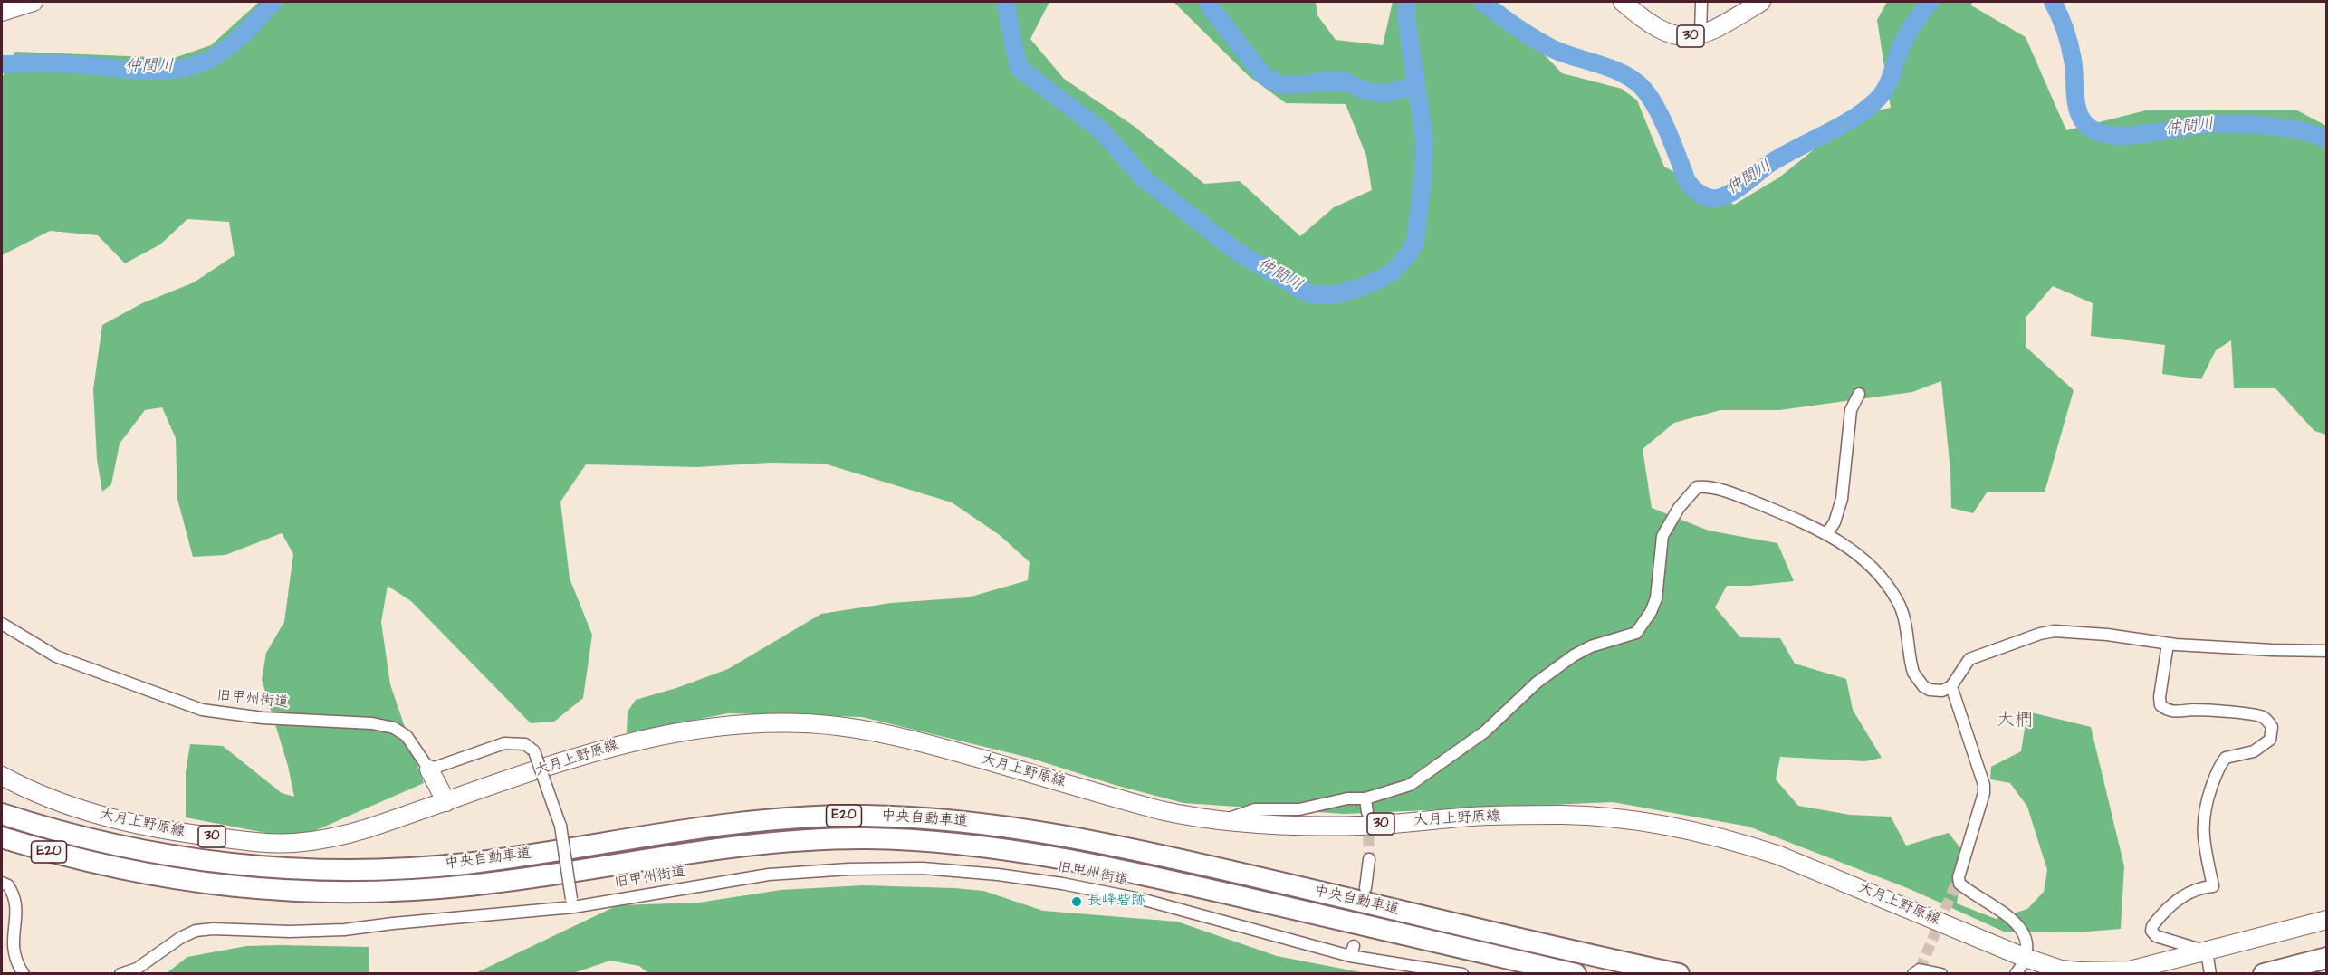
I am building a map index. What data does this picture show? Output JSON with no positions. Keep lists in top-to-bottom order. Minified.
{"streets":{"highway":["E20","中央自動車道"],"main road":["30","大月上野原線"],"street":["旧甲州街道"]},"districts":["大椚"],"water":["仲間川"],"places":["長峰砦跡"]}
